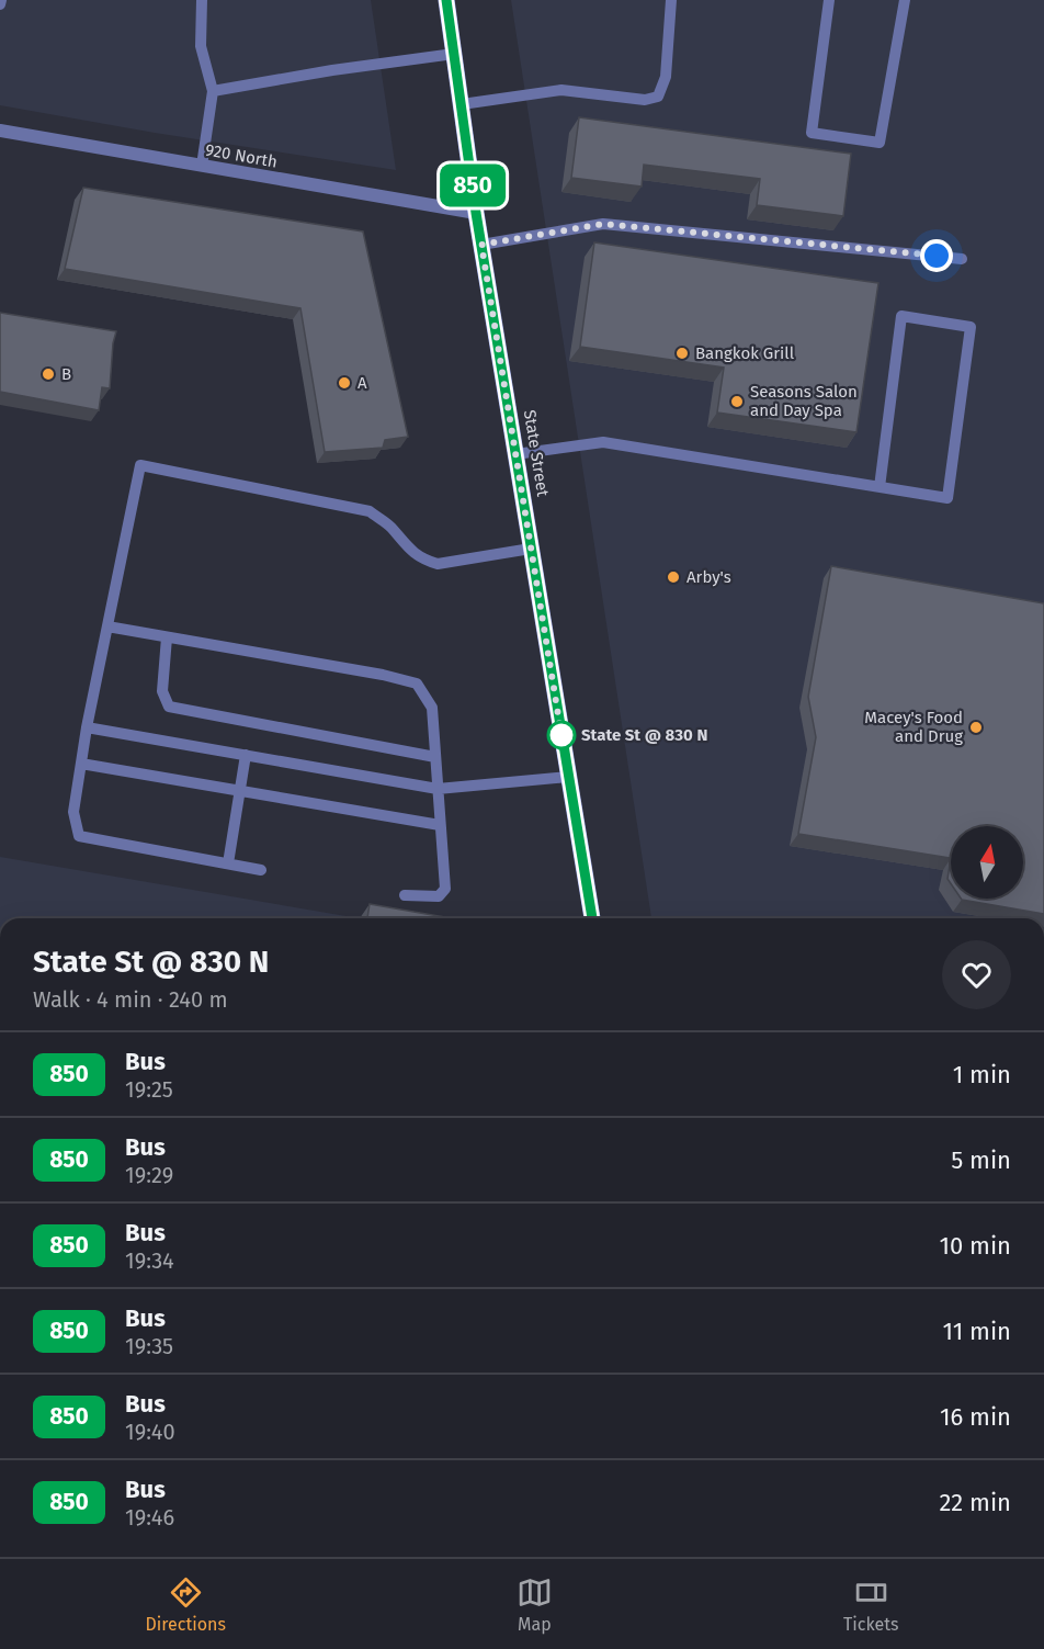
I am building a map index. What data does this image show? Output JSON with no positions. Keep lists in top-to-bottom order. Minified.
{"streets":{"main road":["State Street"],"street":["920 North"]},"crossings":[["920 North","State Street"]],"places":["Bangkok Grill","B","A","Seasons Salon and Day Spa","Arby's","Macey's Food and Drug","State St @ 830 N"],"lines":["bus line 850"],"north":"top","page":{"on_map":"850","heading":["State St @ 830 N","Walk · 4 min · 240 m"],"list":[{"mark":"850","name":"Bus","note":"19:25","value":"1 min"},{"mark":"850","name":"Bus","note":"19:29","value":"5 min"},{"mark":"850","name":"Bus","note":"19:34","value":"10 min"},{"mark":"850","name":"Bus","note":"19:35","value":"11 min"},{"mark":"850","name":"Bus","note":"19:40","value":"16 min"},{"mark":"850","name":"Bus","note":"19:46","value":"22 min"}],"tabs":["Directions","Map","Tickets"]}}
